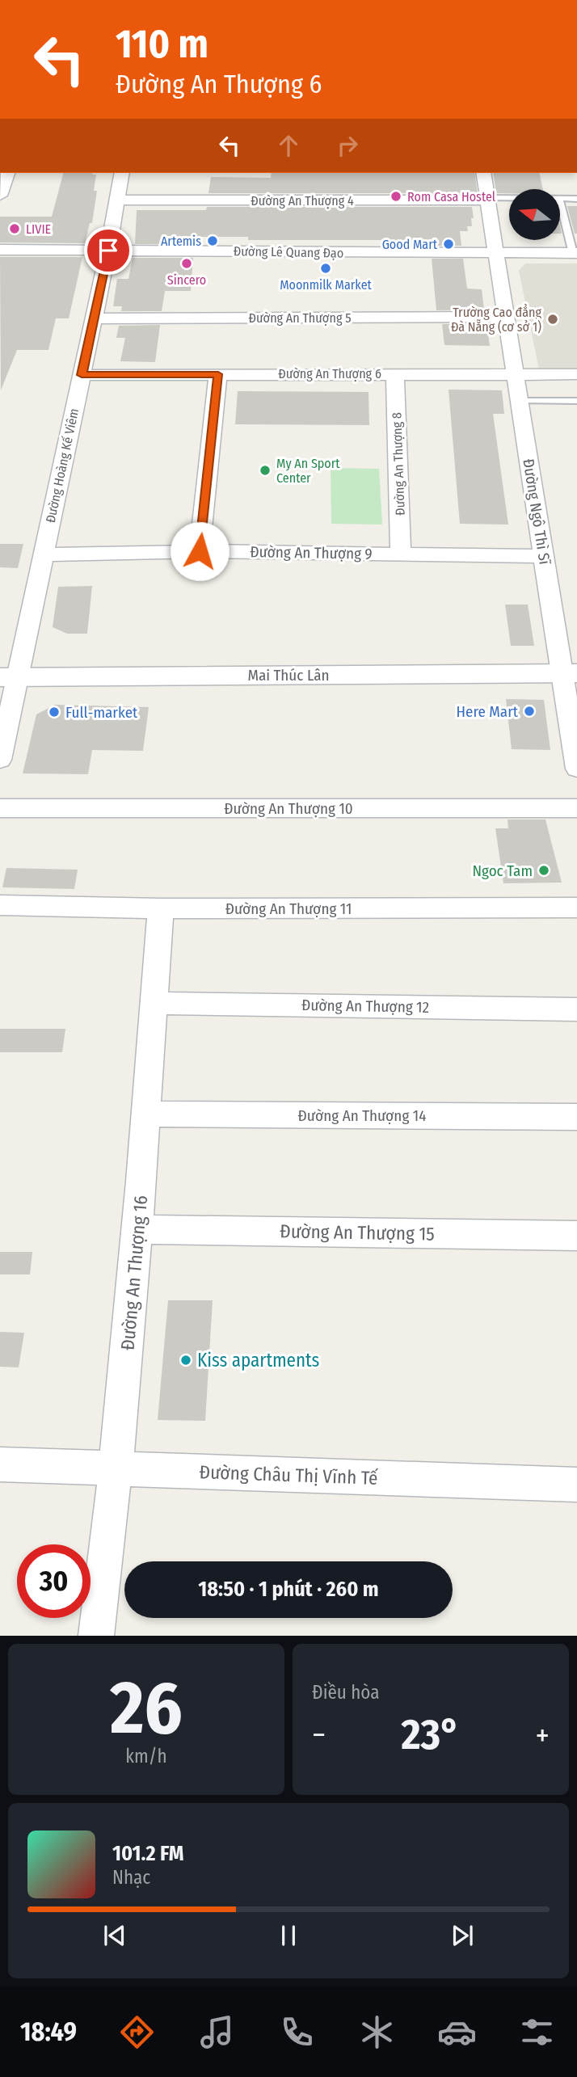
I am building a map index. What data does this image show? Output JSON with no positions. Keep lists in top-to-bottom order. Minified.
{"streets":{"street":["Đường An Thượng 4","Đường Lê Quang Đạo","Đường An Thượng 5","Đường An Thượng 6","Đường An Thượng 8","Đường Hoàng Kế Viêm","Đường Ngô Thì Sĩ","Đường An Thượng 9","Mai Thúc Lân","Đường An Thượng 10","Đường An Thượng 11","Đường An Thượng 12","Đường An Thượng 14","Đường An Thượng 15","Đường An Thượng 16","Đường Châu Thị Vĩnh Tế"]},"crossings":[["Đường An Thượng 4","Đường Hoàng Kế Viêm"],["Đường An Thượng 4","Đường Ngô Thì Sĩ"],["Đường Lê Quang Đạo","Đường Hoàng Kế Viêm"],["Đường Lê Quang Đạo","Đường Ngô Thì Sĩ"],["Đường An Thượng 5","Đường Hoàng Kế Viêm"],["Đường An Thượng 5","Đường Ngô Thì Sĩ"],["Đường An Thượng 6","Đường An Thượng 8"],["Đường An Thượng 6","Đường Hoàng Kế Viêm"],["Đường An Thượng 6","Đường Ngô Thì Sĩ"],["Đường An Thượng 8","Đường An Thượng 9"],["Đường Hoàng Kế Viêm","Đường An Thượng 9"],["Đường Hoàng Kế Viêm","Mai Thúc Lân"],["Đường Ngô Thì Sĩ","Đường An Thượng 9"],["Đường Ngô Thì Sĩ","Mai Thúc Lân"],["Đường An Thượng 11","Đường An Thượng 16"],["Đường An Thượng 12","Đường An Thượng 16"],["Đường An Thượng 14","Đường An Thượng 16"],["Đường An Thượng 15","Đường An Thượng 16"],["Đường An Thượng 16","Đường Châu Thị Vĩnh Tế"]],"places":["Rom Casa Hostel","LIVIE","Artemis","Good Mart","Sincero","Moonmilk Market","Trường Cao đẳng Đà Nẵng (cơ sở 1)","My An Sport Center","Here Mart","Full-market","Ngoc Tam","Kiss apartments"],"north":"left","page":{"turn":["110 m","Đường An Thượng 6"],"limit":"30","trip":"18:50 · 1 phút · 260 m","tile":[["26","km/h"],"Điều hòa"],"heat":["−","23°","+"],"song":["101.2 FM","Nhạc"],"tabs":"18:49"}}
